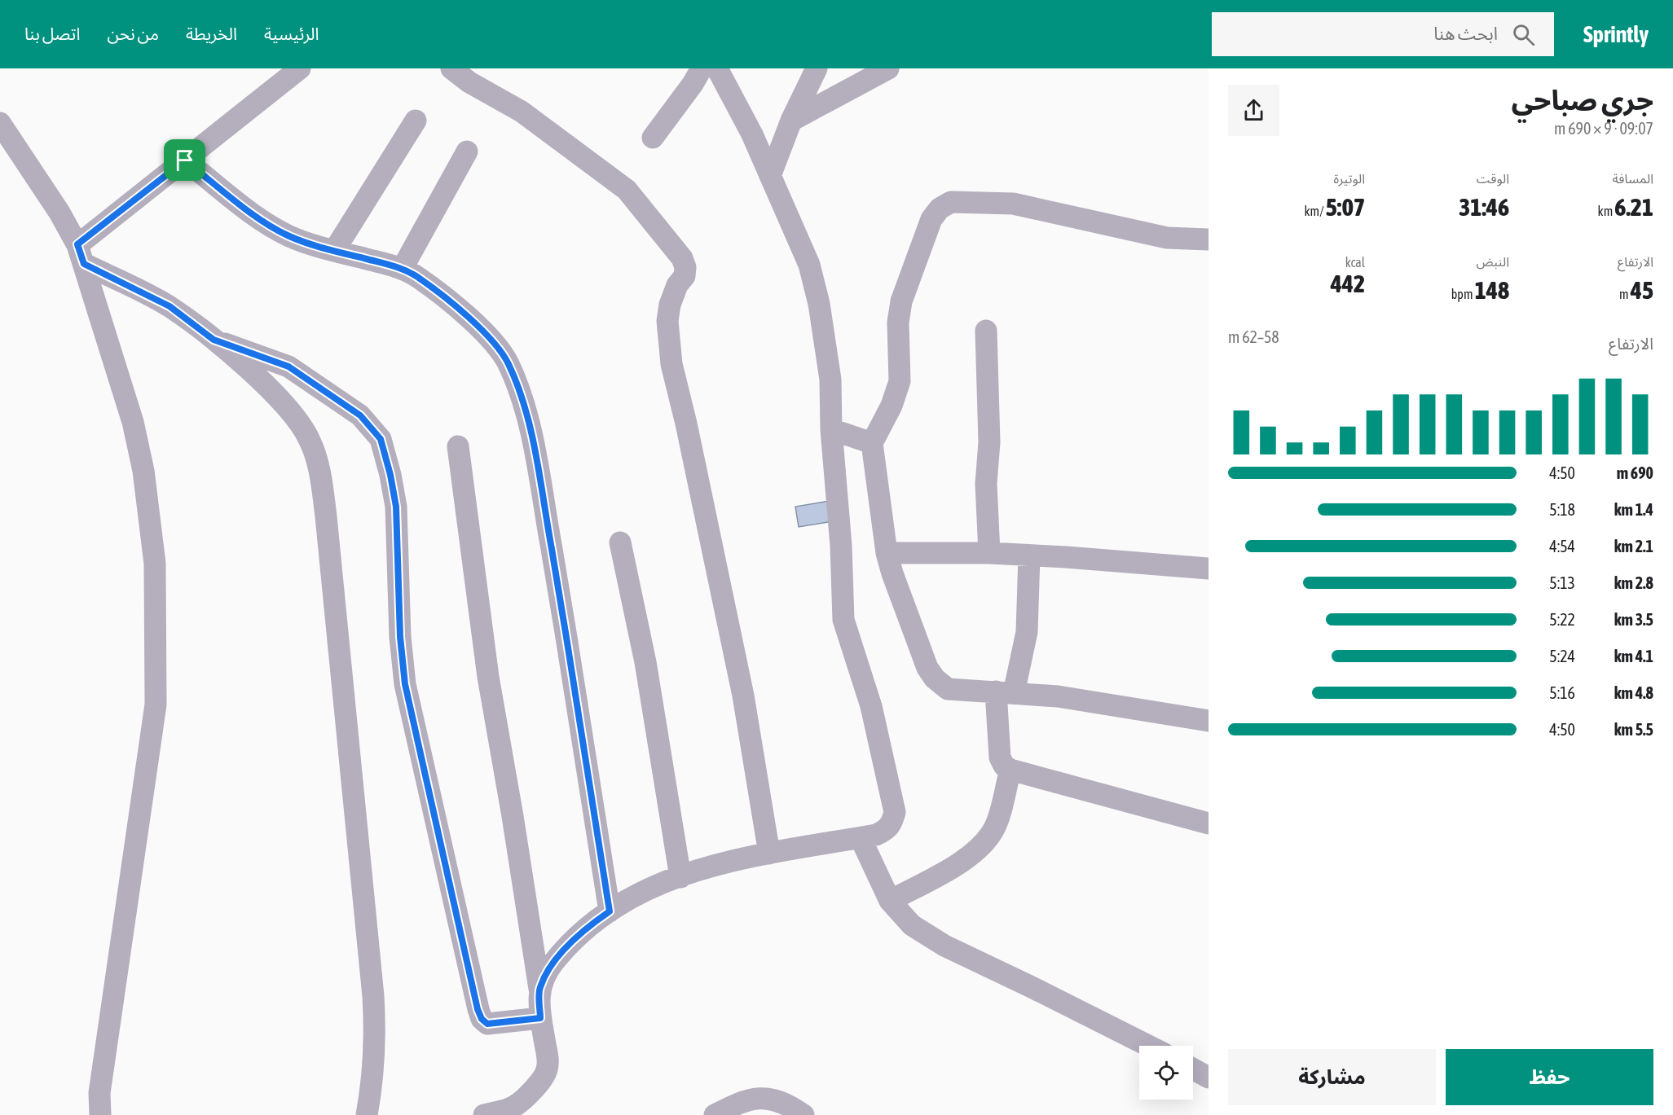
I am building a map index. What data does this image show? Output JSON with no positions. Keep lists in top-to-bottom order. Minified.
{"page":{"header":"Sprintly","search":"ابحث هنا","nav":["الرئيسية","الخريطة","من نحن","اتصل بنا"],"heading":["جري صباحي","09:07 · 9 × 690 m"],"stats":[["المسافة","6.21 km"],["الوقت","31:46"],["الوتيرة","5:07 /km"],["الارتفاع","45 m"],["النبض","148 bpm"],["kcal","442"]],"chart":["الارتفاع","58–62 m"],"list":[{"name":"690 m","note":"4:50"},{"name":"1.4 km","note":"5:18"},{"name":"2.1 km","note":"4:54"},{"name":"2.8 km","note":"5:13"},{"name":"3.5 km","note":"5:22"},{"name":"4.1 km","note":"5:24"},{"name":"4.8 km","note":"5:16"},{"name":"5.5 km","note":"4:50"}],"buttons":["حفظ","مشاركة"]}}
